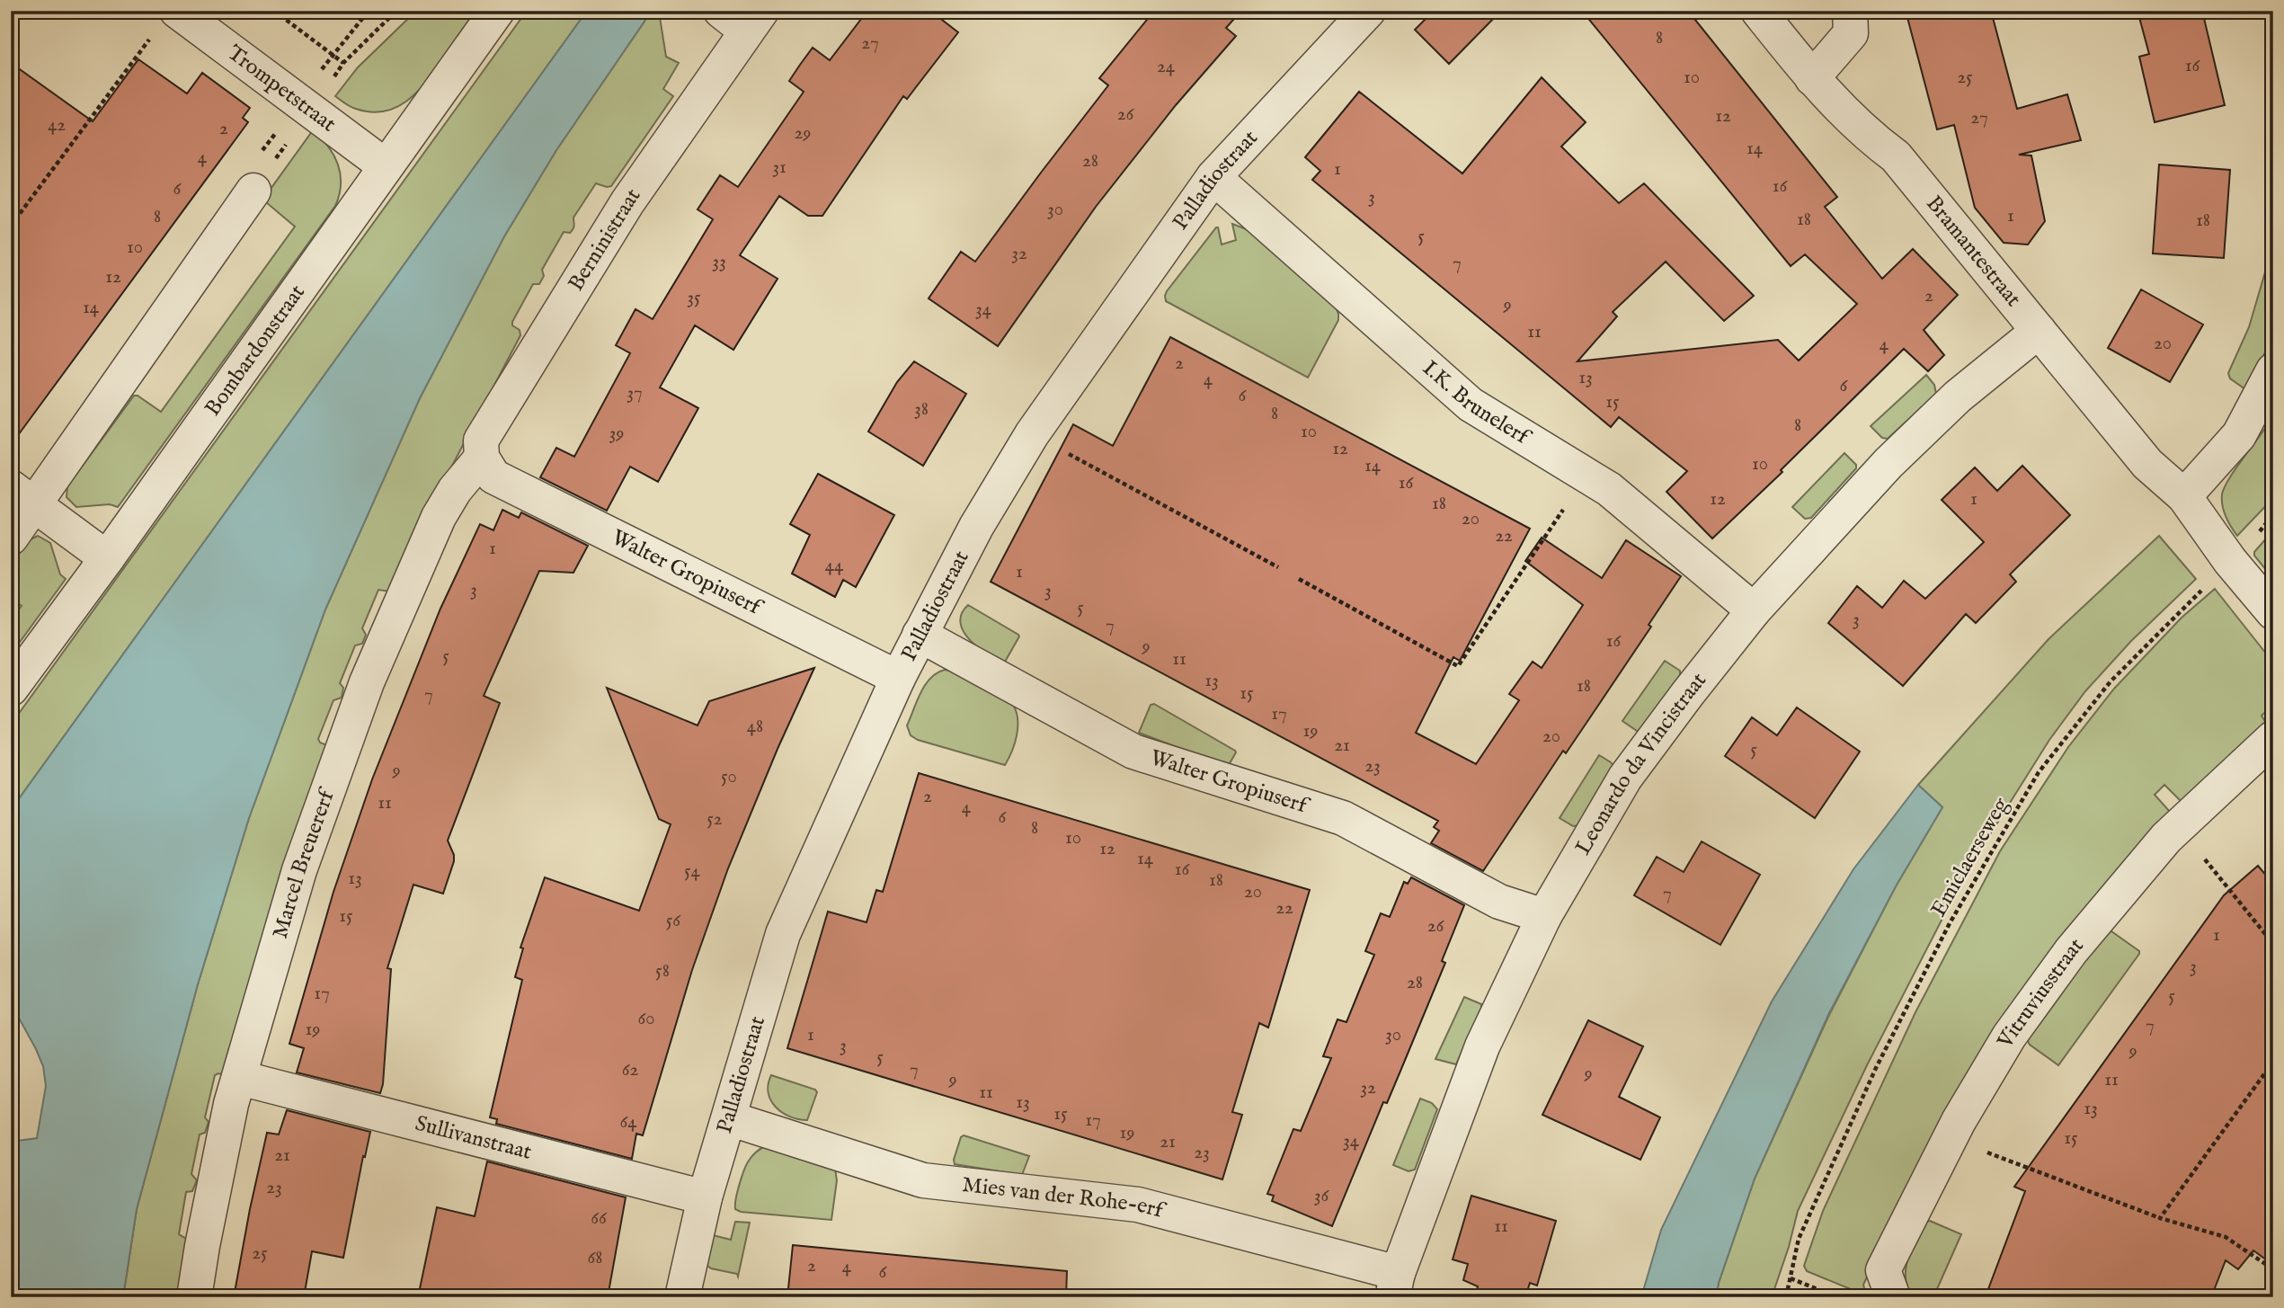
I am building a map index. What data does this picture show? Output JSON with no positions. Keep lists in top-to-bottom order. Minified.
{"streets":{"street":["Trompetstraat","Palladiostraat","Berninistraat","Bramantestraat","Bombardonstraat","I.K. Brunelerf","Walter Gropiuserf","Leonardo da Vincistraat","Marcel Breuererf","Vitruviusstraat","Sullivanstraat","Mies van der Rohe-erf"],"path":["Emiclaerseweg"]},"crossings":[["Trompetstraat","Bombardonstraat"],["Palladiostraat","I.K. Brunelerf"],["Palladiostraat","Walter Gropiuserf"],["Palladiostraat","Sullivanstraat"],["Palladiostraat","Mies van der Rohe-erf"],["Berninistraat","Walter Gropiuserf"],["Berninistraat","Marcel Breuererf"],["Bramantestraat","Leonardo da Vincistraat"],["Bramantestraat","Emiclaerseweg"],["I.K. Brunelerf","Leonardo da Vincistraat"],["Walter Gropiuserf","Leonardo da Vincistraat"],["Walter Gropiuserf","Marcel Breuererf"],["Leonardo da Vincistraat","Mies van der Rohe-erf"],["Marcel Breuererf","Sullivanstraat"]],"house_numbers":["8","27","16","24","10","25","26","12","27","42","2","29","14","4","28","31","1","16","6","3","30","1","8","18","18","5","10","32","33","7","12","2","35","9","14","34","11","20","4","2","13","4","6","37","6","15","38","8","8","10","39","12","10","14","16","12","1","18","20","22","1","44","1","3","3","5","3","7","16","9","5","11","13","18","15","7","17","48","19","20","21","5","23","9","50","2","11","4","6","52","8","10","12","14","16","54","13","18","20","7","22","15","56","26","1","3","58","28","17","5","60","7","19","1","30","3","9","5","62","7","9","9","11","32","11","13","13","15","17","64","19","15","34","21","23","21","23","36","66","11","25","68","2","4","6"]}
